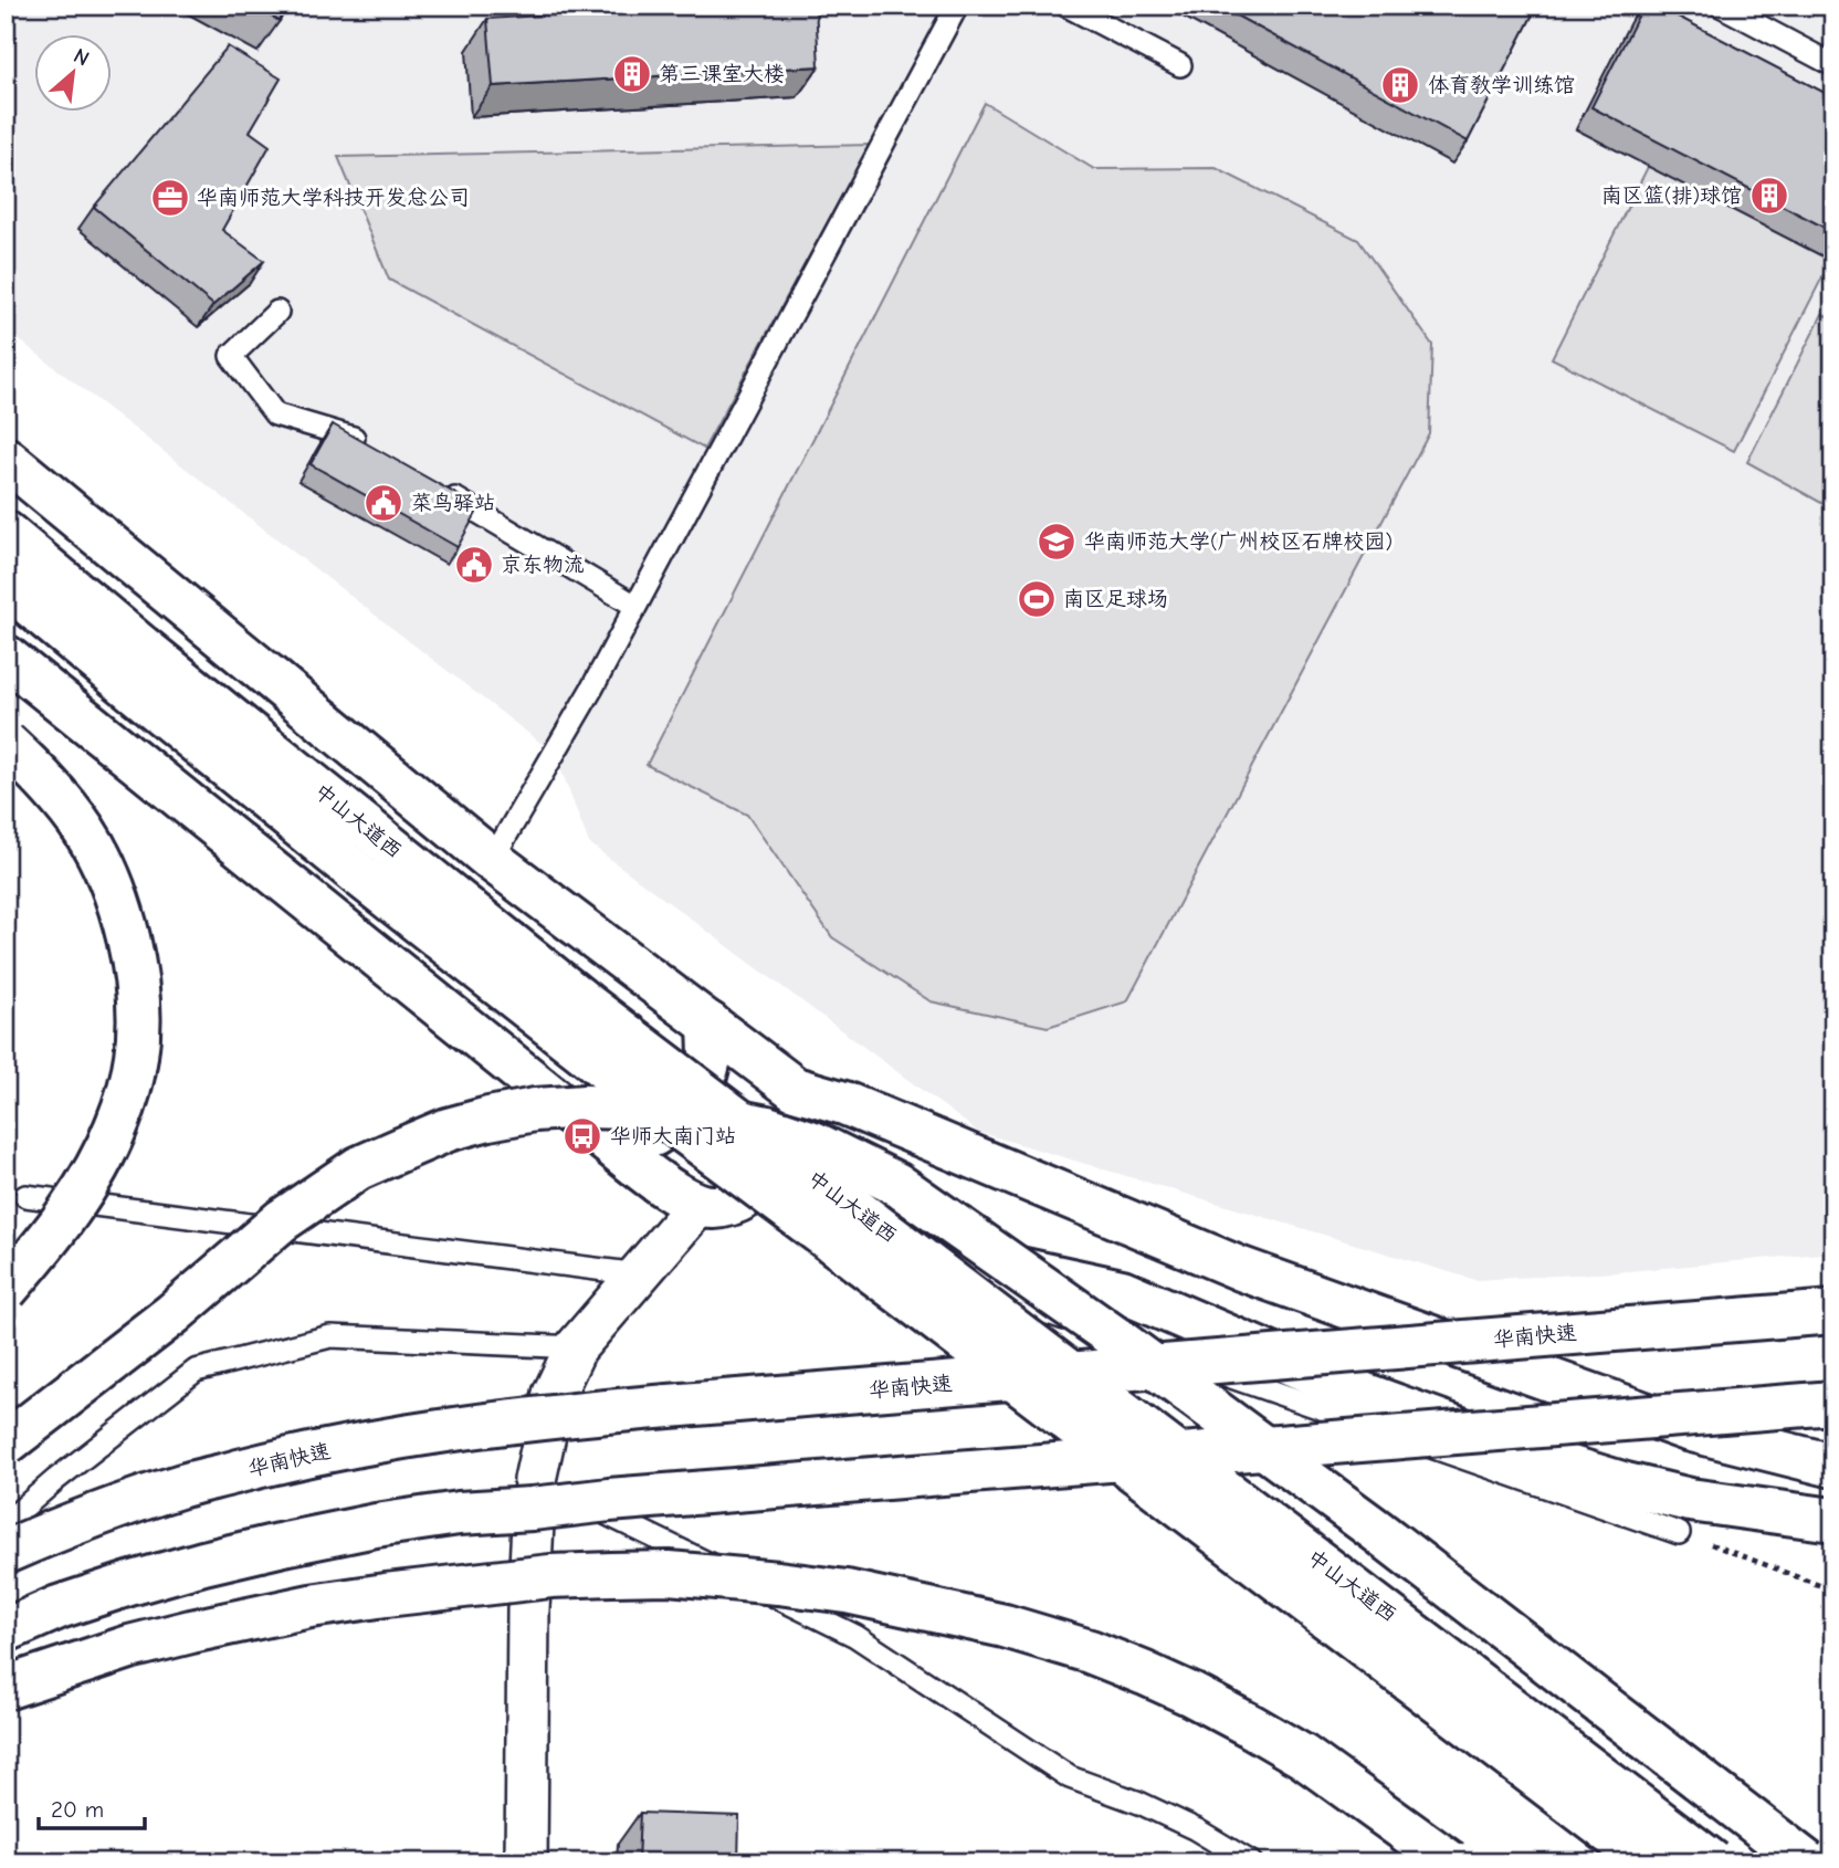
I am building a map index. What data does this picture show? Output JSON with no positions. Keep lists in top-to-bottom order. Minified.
{"streets":{"main road":["中山大道西","华南快速"]},"places":{"building":["第三课室大楼","体育教学训练馆","南区篮(排)球馆"],"office":["华南师范大学科技开发总公司"],"public building":["菜鸟驿站","京东物流"],"school or university":["华南师范大学(广州校区石牌校园)"],"sports":["南区足球场"],"bus stop":["华师大南门站"]},"scale_bar":"20 m","north":"top right"}
